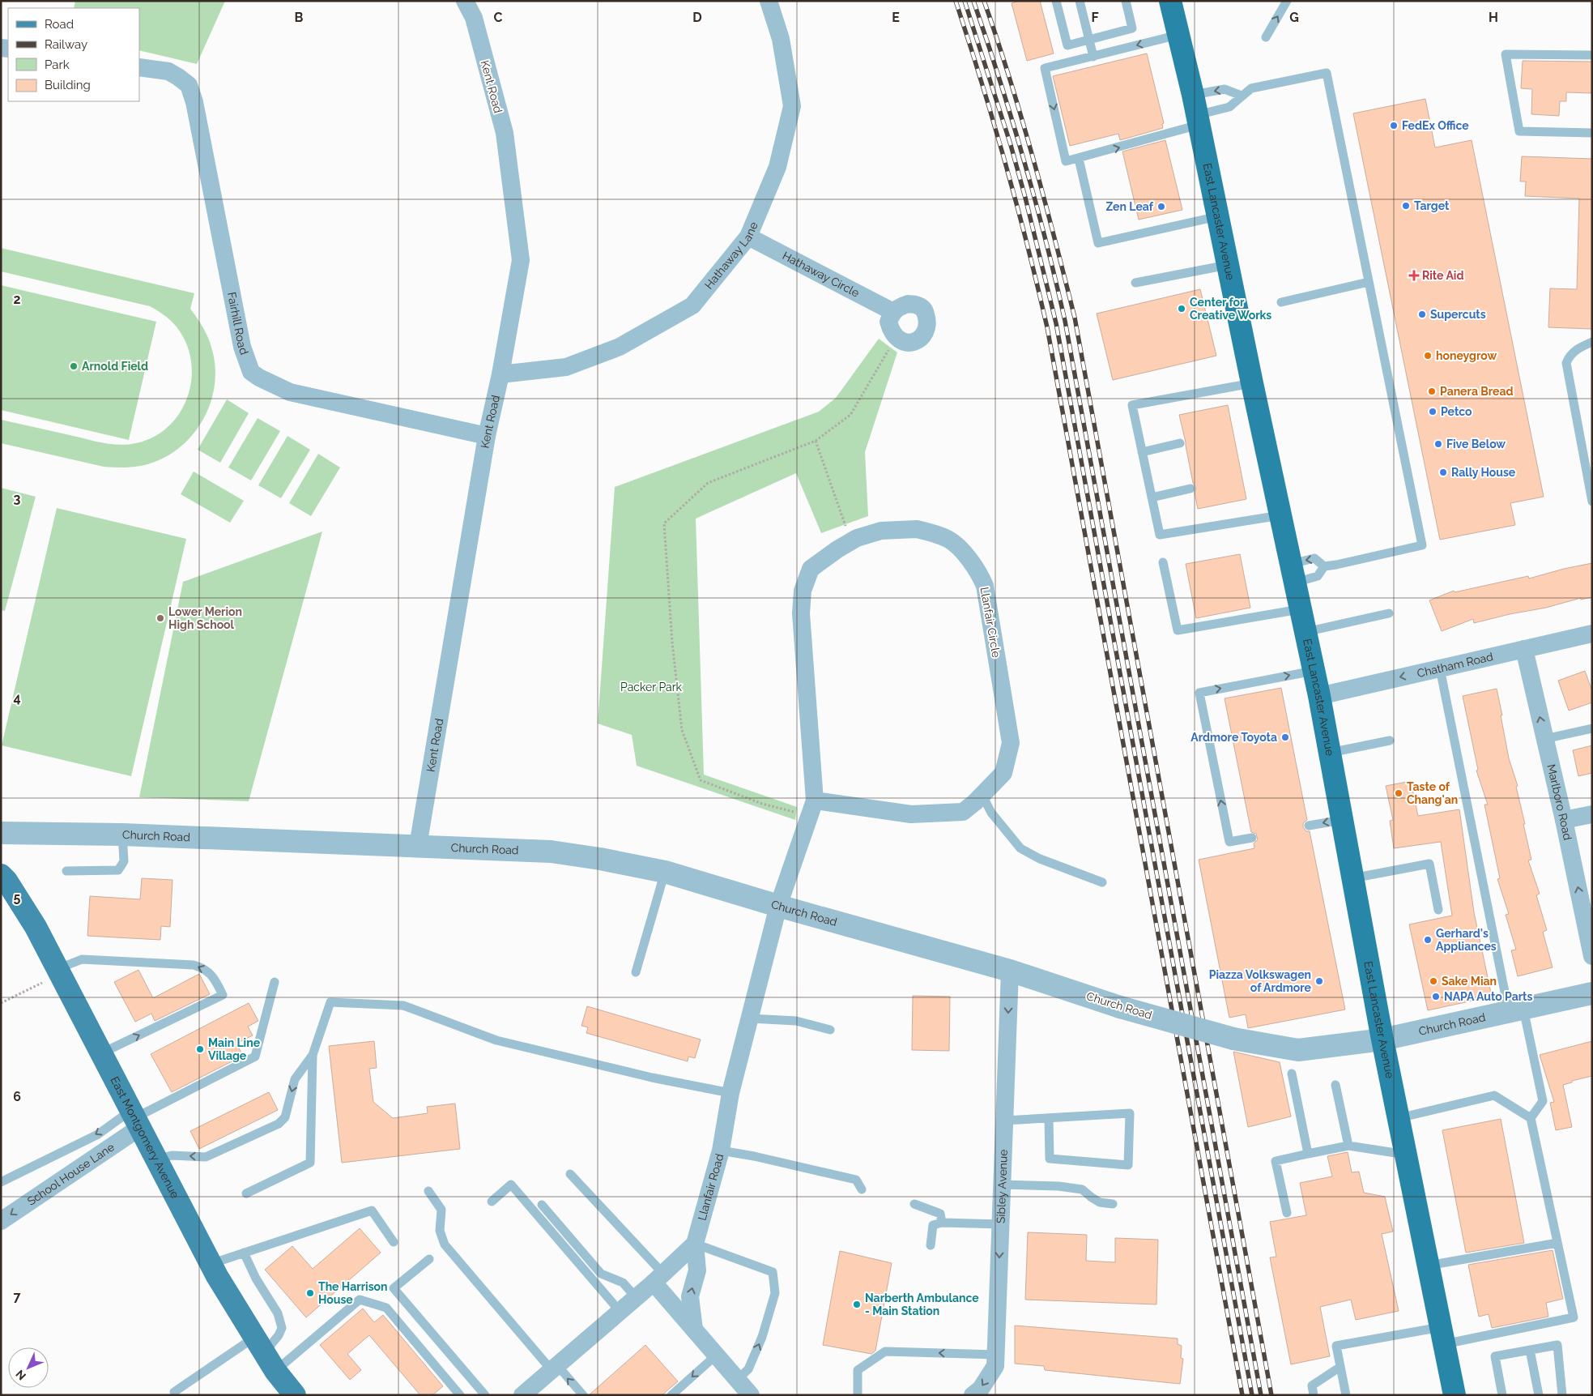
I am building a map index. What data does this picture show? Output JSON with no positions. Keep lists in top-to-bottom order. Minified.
{"streets":{"highway":["East Lancaster Avenue"],"main road":["East Montgomery Avenue"],"street":["Kent Road","Hathaway Lane","Hathaway Circle","Fairhill Road","Llanfair Circle","Chatham Road","Marlboro Road","Church Road","School House Lane","Llanfair Road","Sibley Avenue"]},"crossings":[["Kent Road","Hathaway Lane"],["Kent Road","Fairhill Road"],["Kent Road","Church Road"],["East Lancaster Avenue","Chatham Road"],["East Lancaster Avenue","Church Road"],["Hathaway Lane","Hathaway Circle"],["Llanfair Circle","Church Road"],["Llanfair Circle","Llanfair Road"],["Chatham Road","Marlboro Road"],["Church Road","Llanfair Road"],["Church Road","Sibley Avenue"],["East Montgomery Avenue","School House Lane"]],"one_way":["Chatham Road","Marlboro Road","School House Lane","Sibley Avenue"],"parks":["Packer Park"],"places":{"other":["FedEx Office","Target","Zen Leaf","Center for Creative Works","Supercuts","honeygrow","Arnold Field","Panera Bread","Petco","Five Below","Rally House","Lower Merion High School","Ardmore Toyota","Taste of Chang'an","Gerhard's Appliances","Piazza Volkswagen of Ardmore","Sake Mian","NAPA Auto Parts","Main Line Village","The Harrison House","Narberth Ambulance - Main Station"],"health":["Rite Aid"]},"legend":["Road","Railway","Park","Building"],"north":"bottom left","grid":{"columns":["B","C","D","E","F","G","H"],"rows":["2","3","4","5","6","7"]}}
